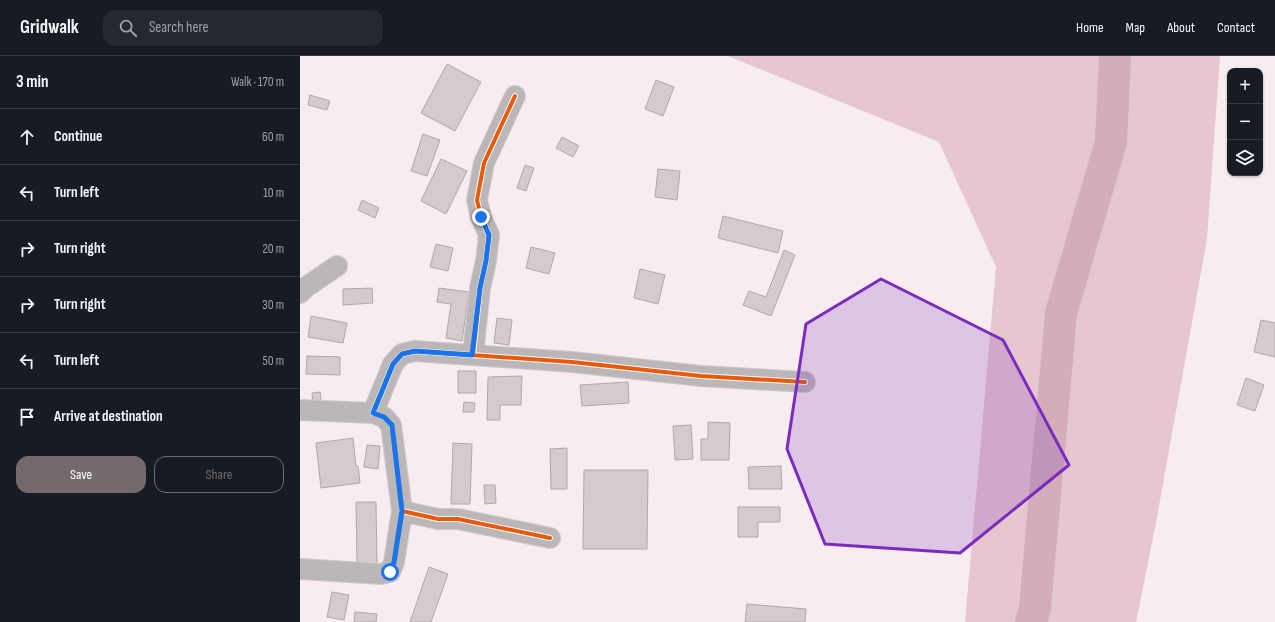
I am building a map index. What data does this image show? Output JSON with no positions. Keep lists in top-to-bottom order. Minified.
{"page":{"header":"Gridwalk","search":"Search here","nav":["Home","Map","About","Contact"],"heading":["3 min","Walk · 170 m"],"map_buttons":["+","−"],"list":[["Continue","60 m"],["Turn left","10 m"],["Turn right","20 m"],["Turn right","30 m"],["Turn left","50 m"],"Arrive at destination"],"buttons":["Save","Share"]}}
